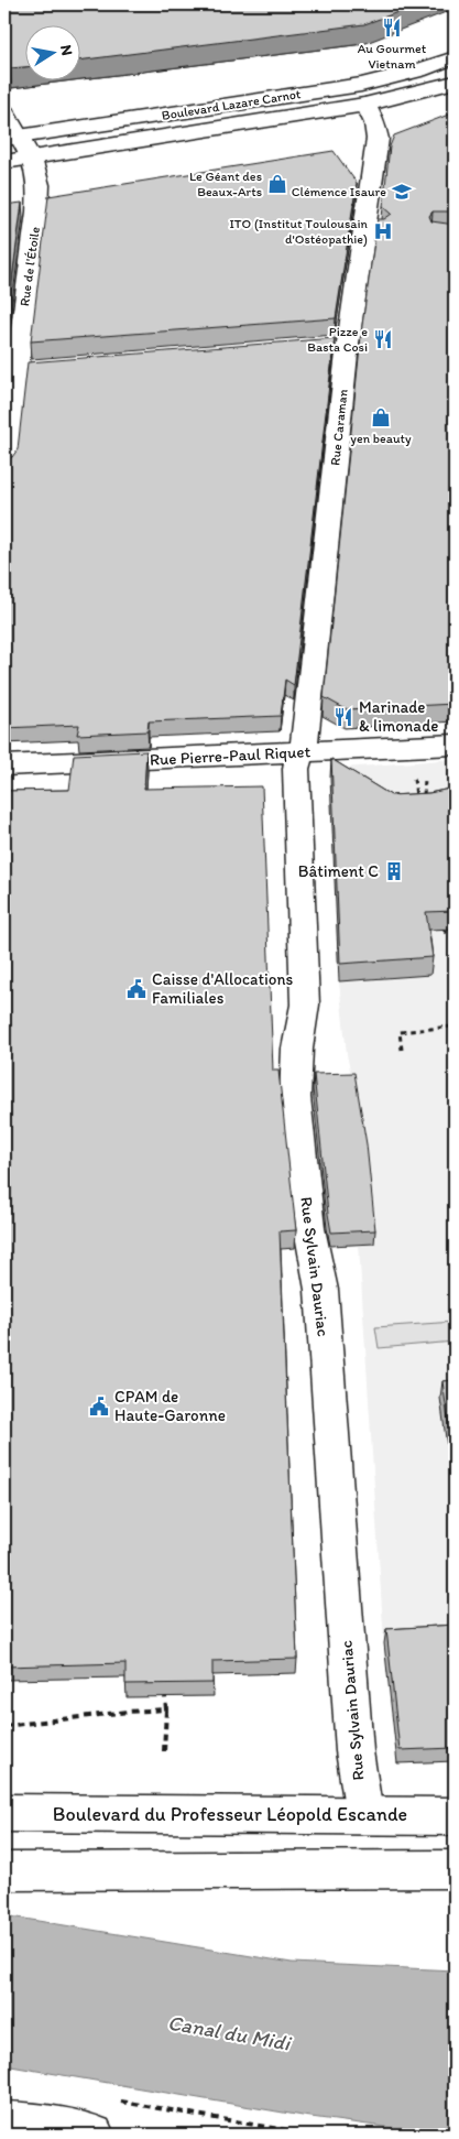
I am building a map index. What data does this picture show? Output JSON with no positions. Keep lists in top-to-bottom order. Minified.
{"streets":{"street":["Boulevard Lazare Carnot","Rue de l'Étoile","Rue Caraman","Rue Pierre-Paul Riquet","Rue Sylvain Dauriac","Boulevard du Professeur Léopold Escande"]},"crossings":[["Boulevard Lazare Carnot","Rue de l'Étoile"],["Boulevard Lazare Carnot","Rue Caraman"],["Rue Caraman","Rue Pierre-Paul Riquet"],["Rue Caraman","Rue Sylvain Dauriac"],["Rue Pierre-Paul Riquet","Rue Sylvain Dauriac"],["Rue Sylvain Dauriac","Boulevard du Professeur Léopold Escande"]],"water":["Canal du Midi"],"places":{"restaurant":["Au Gourmet Vietnam","Pizze e Basta Cosi","Marinade & limonade"],"shop":["Le Géant des Beaux-Arts","yen beauty"],"school or university":["Clémence Isaure"],"hospital":["ITO (Institut Toulousain d'Ostéopathie)"],"building":["Bâtiment C"],"public building":["Caisse d'Allocations Familiales","CPAM de Haute-Garonne"]},"north":"right"}
